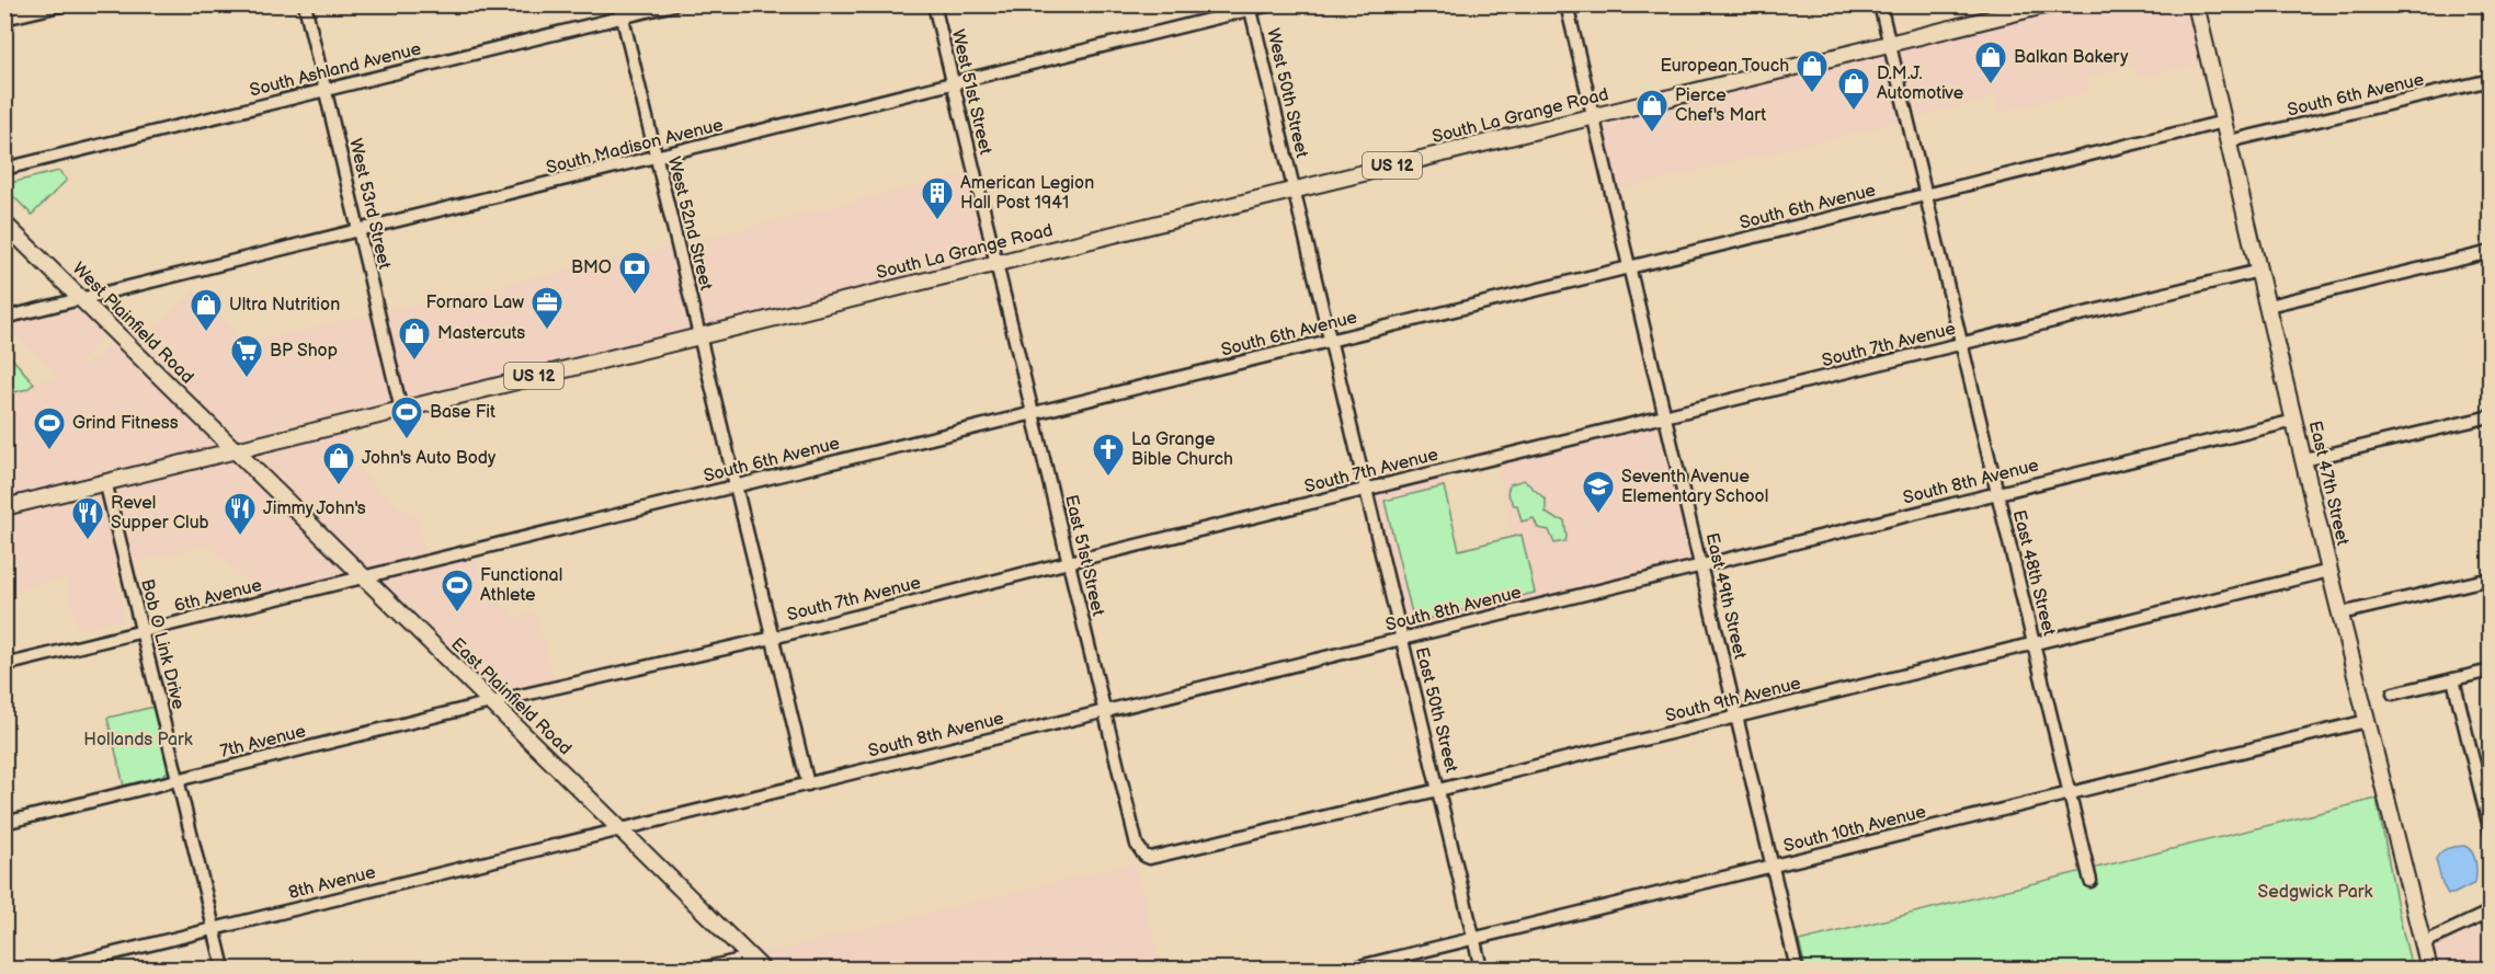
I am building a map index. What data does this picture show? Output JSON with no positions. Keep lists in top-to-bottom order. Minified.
{"streets":{"main road":["South La Grange Road","US 12","West Plainfield Road","East 47th Street","East Plainfield Road"],"street":["South Ashland Avenue","West 51st Street","West 50th Street","South 6th Avenue","South Madison Avenue","West 53rd Street","West 52nd Street","South 7th Avenue","South 8th Avenue","East 51st Street","East 48th Street","6th Avenue","East 49th Street","Bob O Link Drive","South 9th Avenue","East 50th Street","7th Avenue","South 10th Avenue","8th Avenue"]},"crossings":[["South Ashland Avenue","West 53rd Street"],["South Ashland Avenue","West 52nd Street"],["West 51st Street","South La Grange Road"],["West 51st Street","South Madison Avenue"],["West 51st Street","East 51st Street"],["West 50th Street","South La Grange Road"],["West 50th Street","South Madison Avenue"],["West 50th Street","East 50th Street"],["South 6th Avenue","West 52nd Street"],["South 6th Avenue","East 47th Street"],["South 6th Avenue","East 51st Street"],["South 6th Avenue","East 48th Street"],["South 6th Avenue","6th Avenue"],["South 6th Avenue","East 49th Street"],["South 6th Avenue","East Plainfield Road"],["South 6th Avenue","East 50th Street"],["South La Grange Road","West 53rd Street"],["South La Grange Road","West 52nd Street"],["South La Grange Road","West Plainfield Road"],["South La Grange Road","East 51st Street"],["South La Grange Road","East 48th Street"],["South La Grange Road","East 49th Street"],["South La Grange Road","Bob O Link Drive"],["South La Grange Road","East Plainfield Road"],["South La Grange Road","East 50th Street"],["South Madison Avenue","West 53rd Street"],["South Madison Avenue","West 52nd Street"],["South Madison Avenue","West Plainfield Road"],["West 52nd Street","South 7th Avenue"],["West 52nd Street","South 8th Avenue"],["West Plainfield Road","East Plainfield Road"],["South 7th Avenue","East 47th Street"],["South 7th Avenue","East 51st Street"],["South 7th Avenue","East 48th Street"],["South 7th Avenue","East 49th Street"],["South 7th Avenue","East Plainfield Road"],["South 7th Avenue","East 50th Street"],["South 7th Avenue","7th Avenue"],["South 8th Avenue","East 47th Street"],["South 8th Avenue","East 51st Street"],["South 8th Avenue","East 48th Street"],["South 8th Avenue","East 49th Street"],["South 8th Avenue","East Plainfield Road"],["South 8th Avenue","East 50th Street"],["South 8th Avenue","8th Avenue"],["East 47th Street","South 9th Avenue"],["East 47th Street","South 10th Avenue"],["East 51st Street","South 9th Avenue"],["East 48th Street","South 9th Avenue"],["East 48th Street","South 10th Avenue"],["6th Avenue","Bob O Link Drive"],["6th Avenue","East Plainfield Road"],["East 49th Street","South 9th Avenue"],["East 49th Street","South 10th Avenue"],["Bob O Link Drive","7th Avenue"],["Bob O Link Drive","8th Avenue"],["East Plainfield Road","7th Avenue"],["East Plainfield Road","8th Avenue"],["South 9th Avenue","East 50th Street"],["East 50th Street","South 10th Avenue"]],"parks":["Hollands Park","Sedgwick Park"],"places":{"shop":["Balkan Bakery","European Touch","D.M.J. Automotive","Pierce Chef's Mart","Ultra Nutrition","Mastercuts","John's Auto Body"],"building":["American Legion Hall Post 1941"],"bank":["BMO"],"office":["Fornaro Law"],"supermarket":["BP Shop"],"sports":["Base Fit","Grind Fitness","Functional Athlete"],"church":["La Grange Bible Church"],"school or university":["Seventh Avenue Elementary School"],"restaurant":["Jimmy John's","Revel Supper Club"]}}
